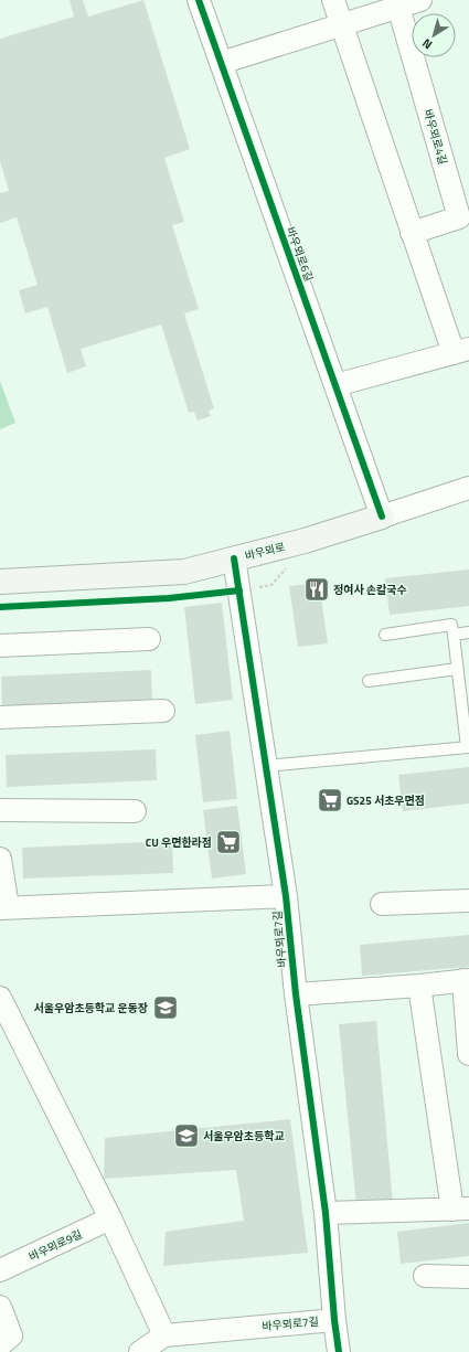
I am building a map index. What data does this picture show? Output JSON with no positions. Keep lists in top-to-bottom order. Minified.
{"streets":{"street":["바우뫼로4길","바우뫼로6길","바우뫼로","바우뫼로7길","바우뫼로9길"]},"crossings":[["바우뫼로6길","바우뫼로"],["바우뫼로","바우뫼로7길"]],"places":{"restaurant":["정여사 손칼국수"],"supermarket":["GS25 서초우면점","CU 우면한라점"],"school or university":["서울우암초등학교 운동장","서울우암초등학교"]},"north":"bottom left"}
